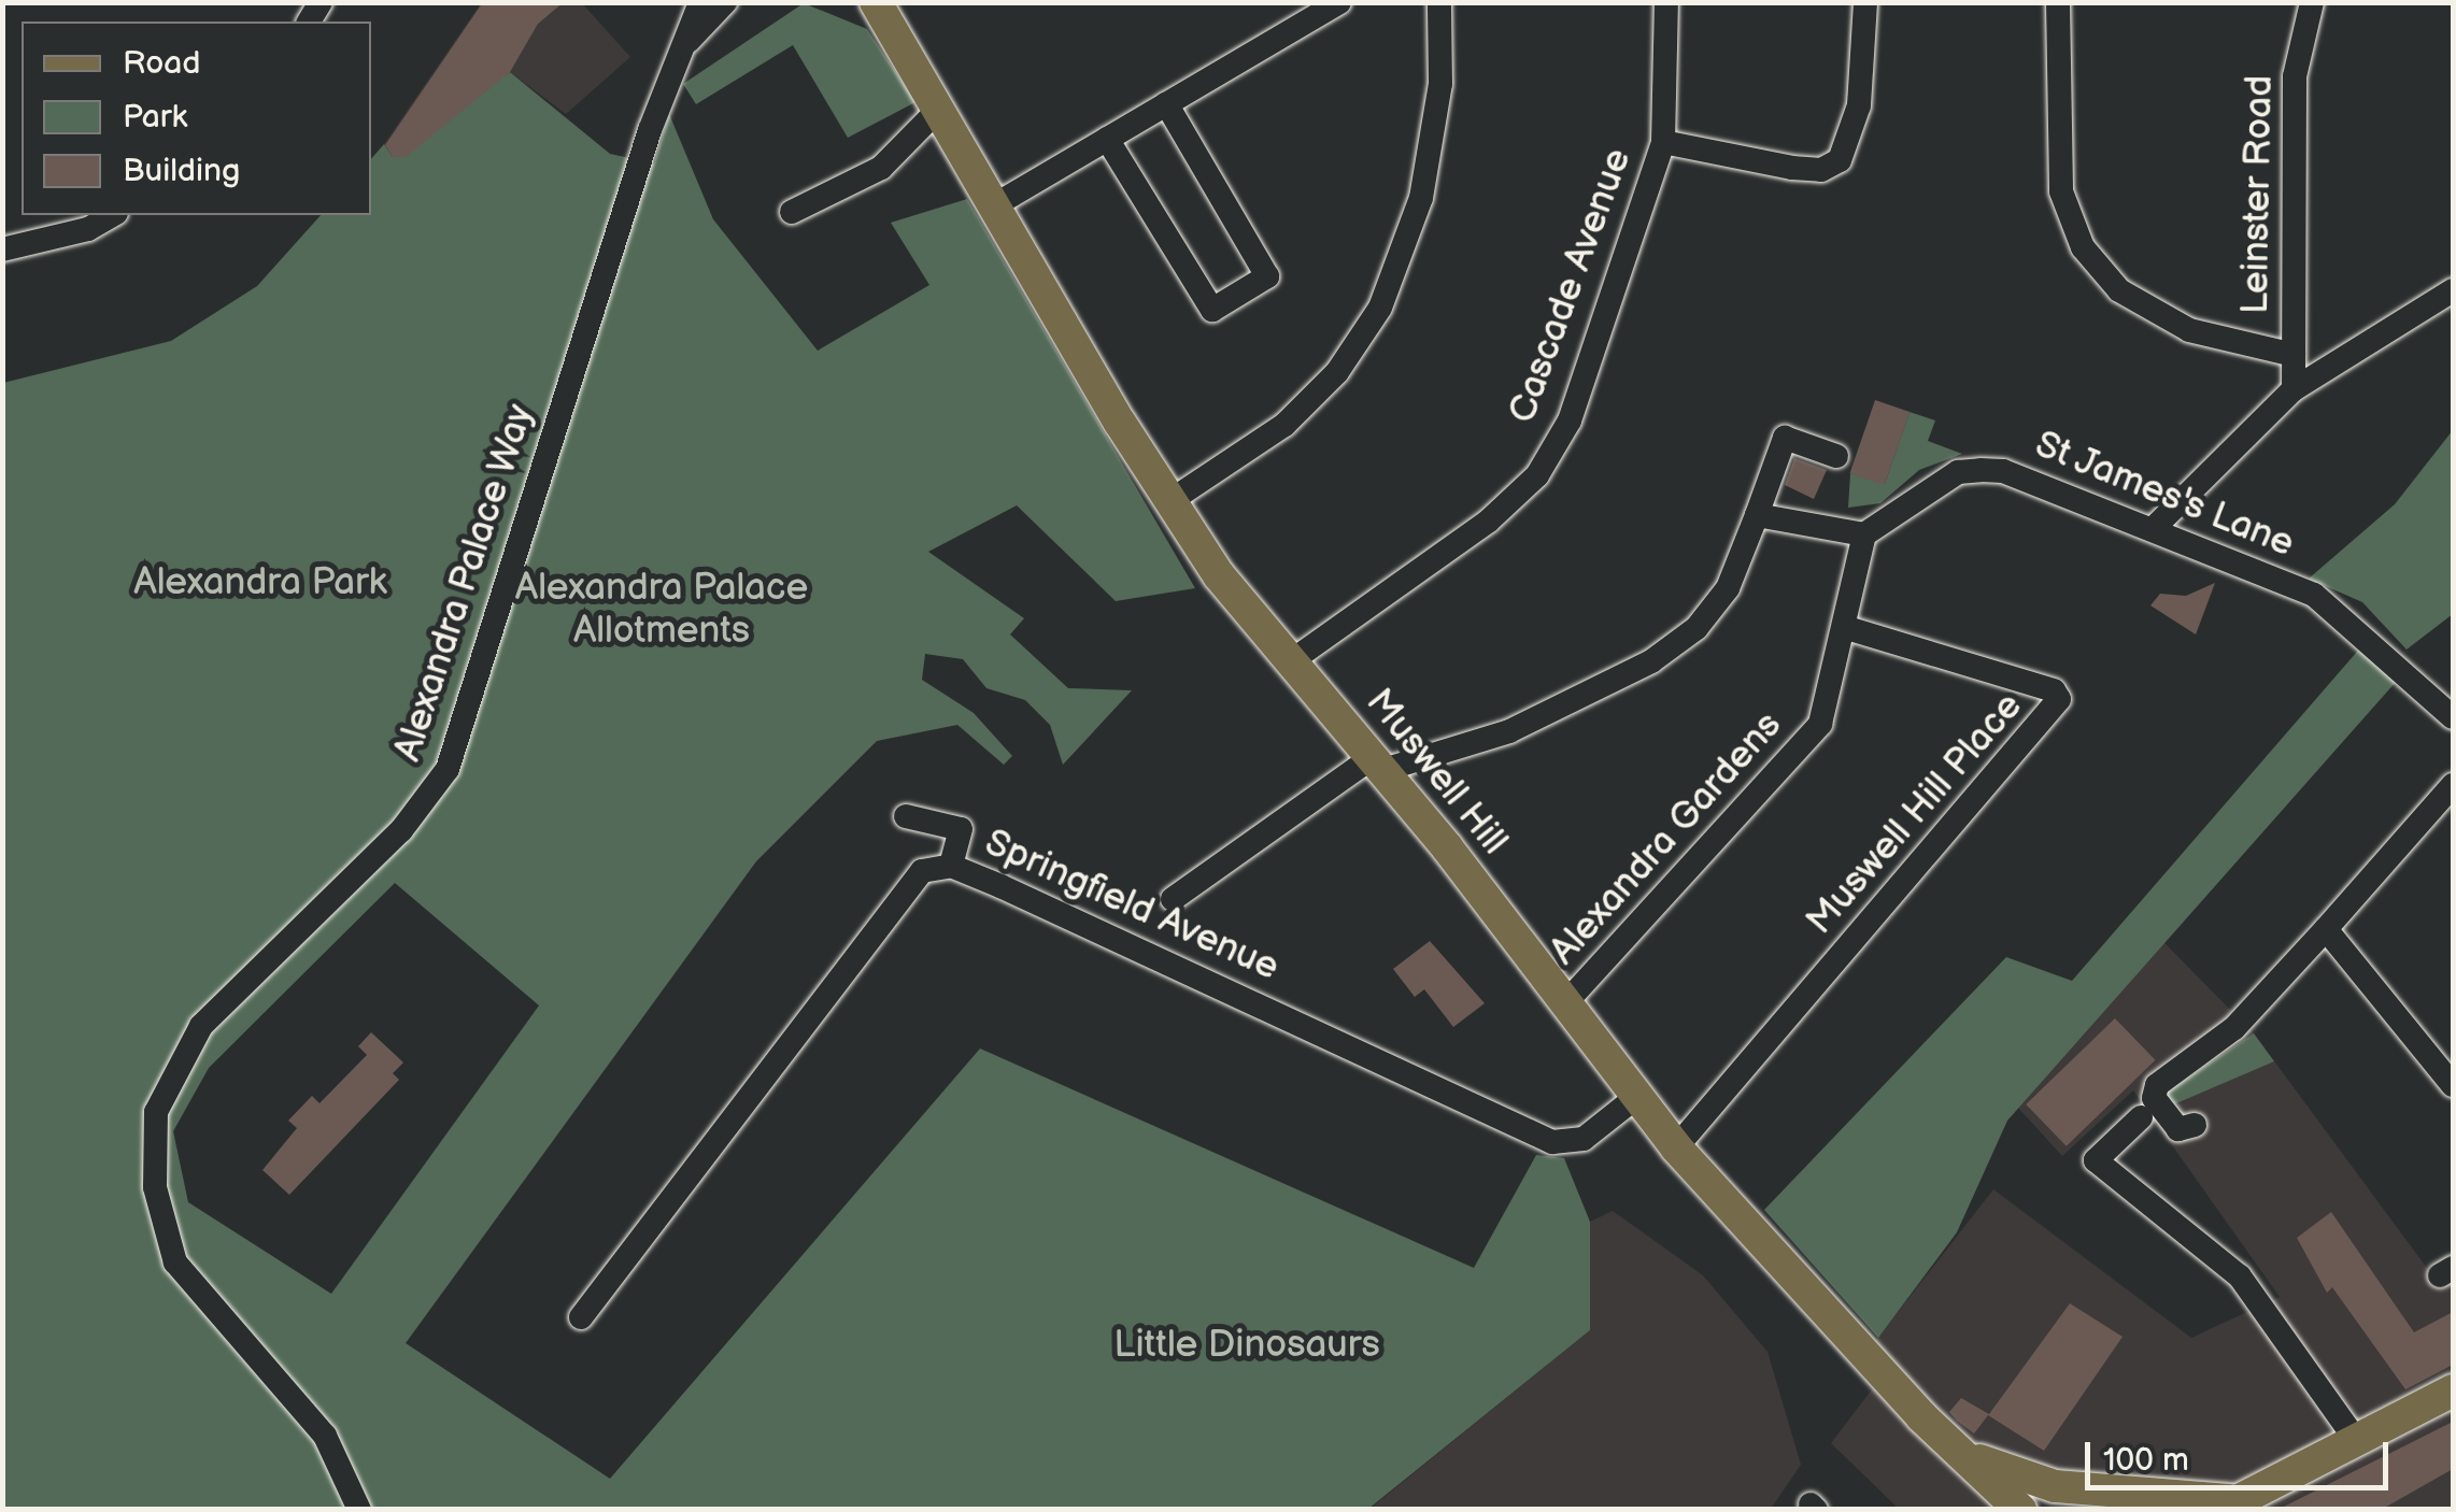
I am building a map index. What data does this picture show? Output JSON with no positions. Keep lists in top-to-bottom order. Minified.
{"streets":{"main road":["Muswell Hill"],"street":["Leinster Road","Cascade Avenue","St James's Lane","Alexandra Palace Way","Muswell Hill Place","Alexandra Gardens","Springfield Avenue"]},"crossings":[["Cascade Avenue","Muswell Hill"],["St James's Lane","Alexandra Gardens"],["Muswell Hill","Muswell Hill Place"],["Muswell Hill","Alexandra Gardens"],["Muswell Hill","Springfield Avenue"],["Muswell Hill Place","Alexandra Gardens"]],"parks":["Alexandra Park","Alexandra Palace Allotments","Little Dinosaurs"],"legend":["Road","Park","Building"],"scale_bar":"100 m"}
